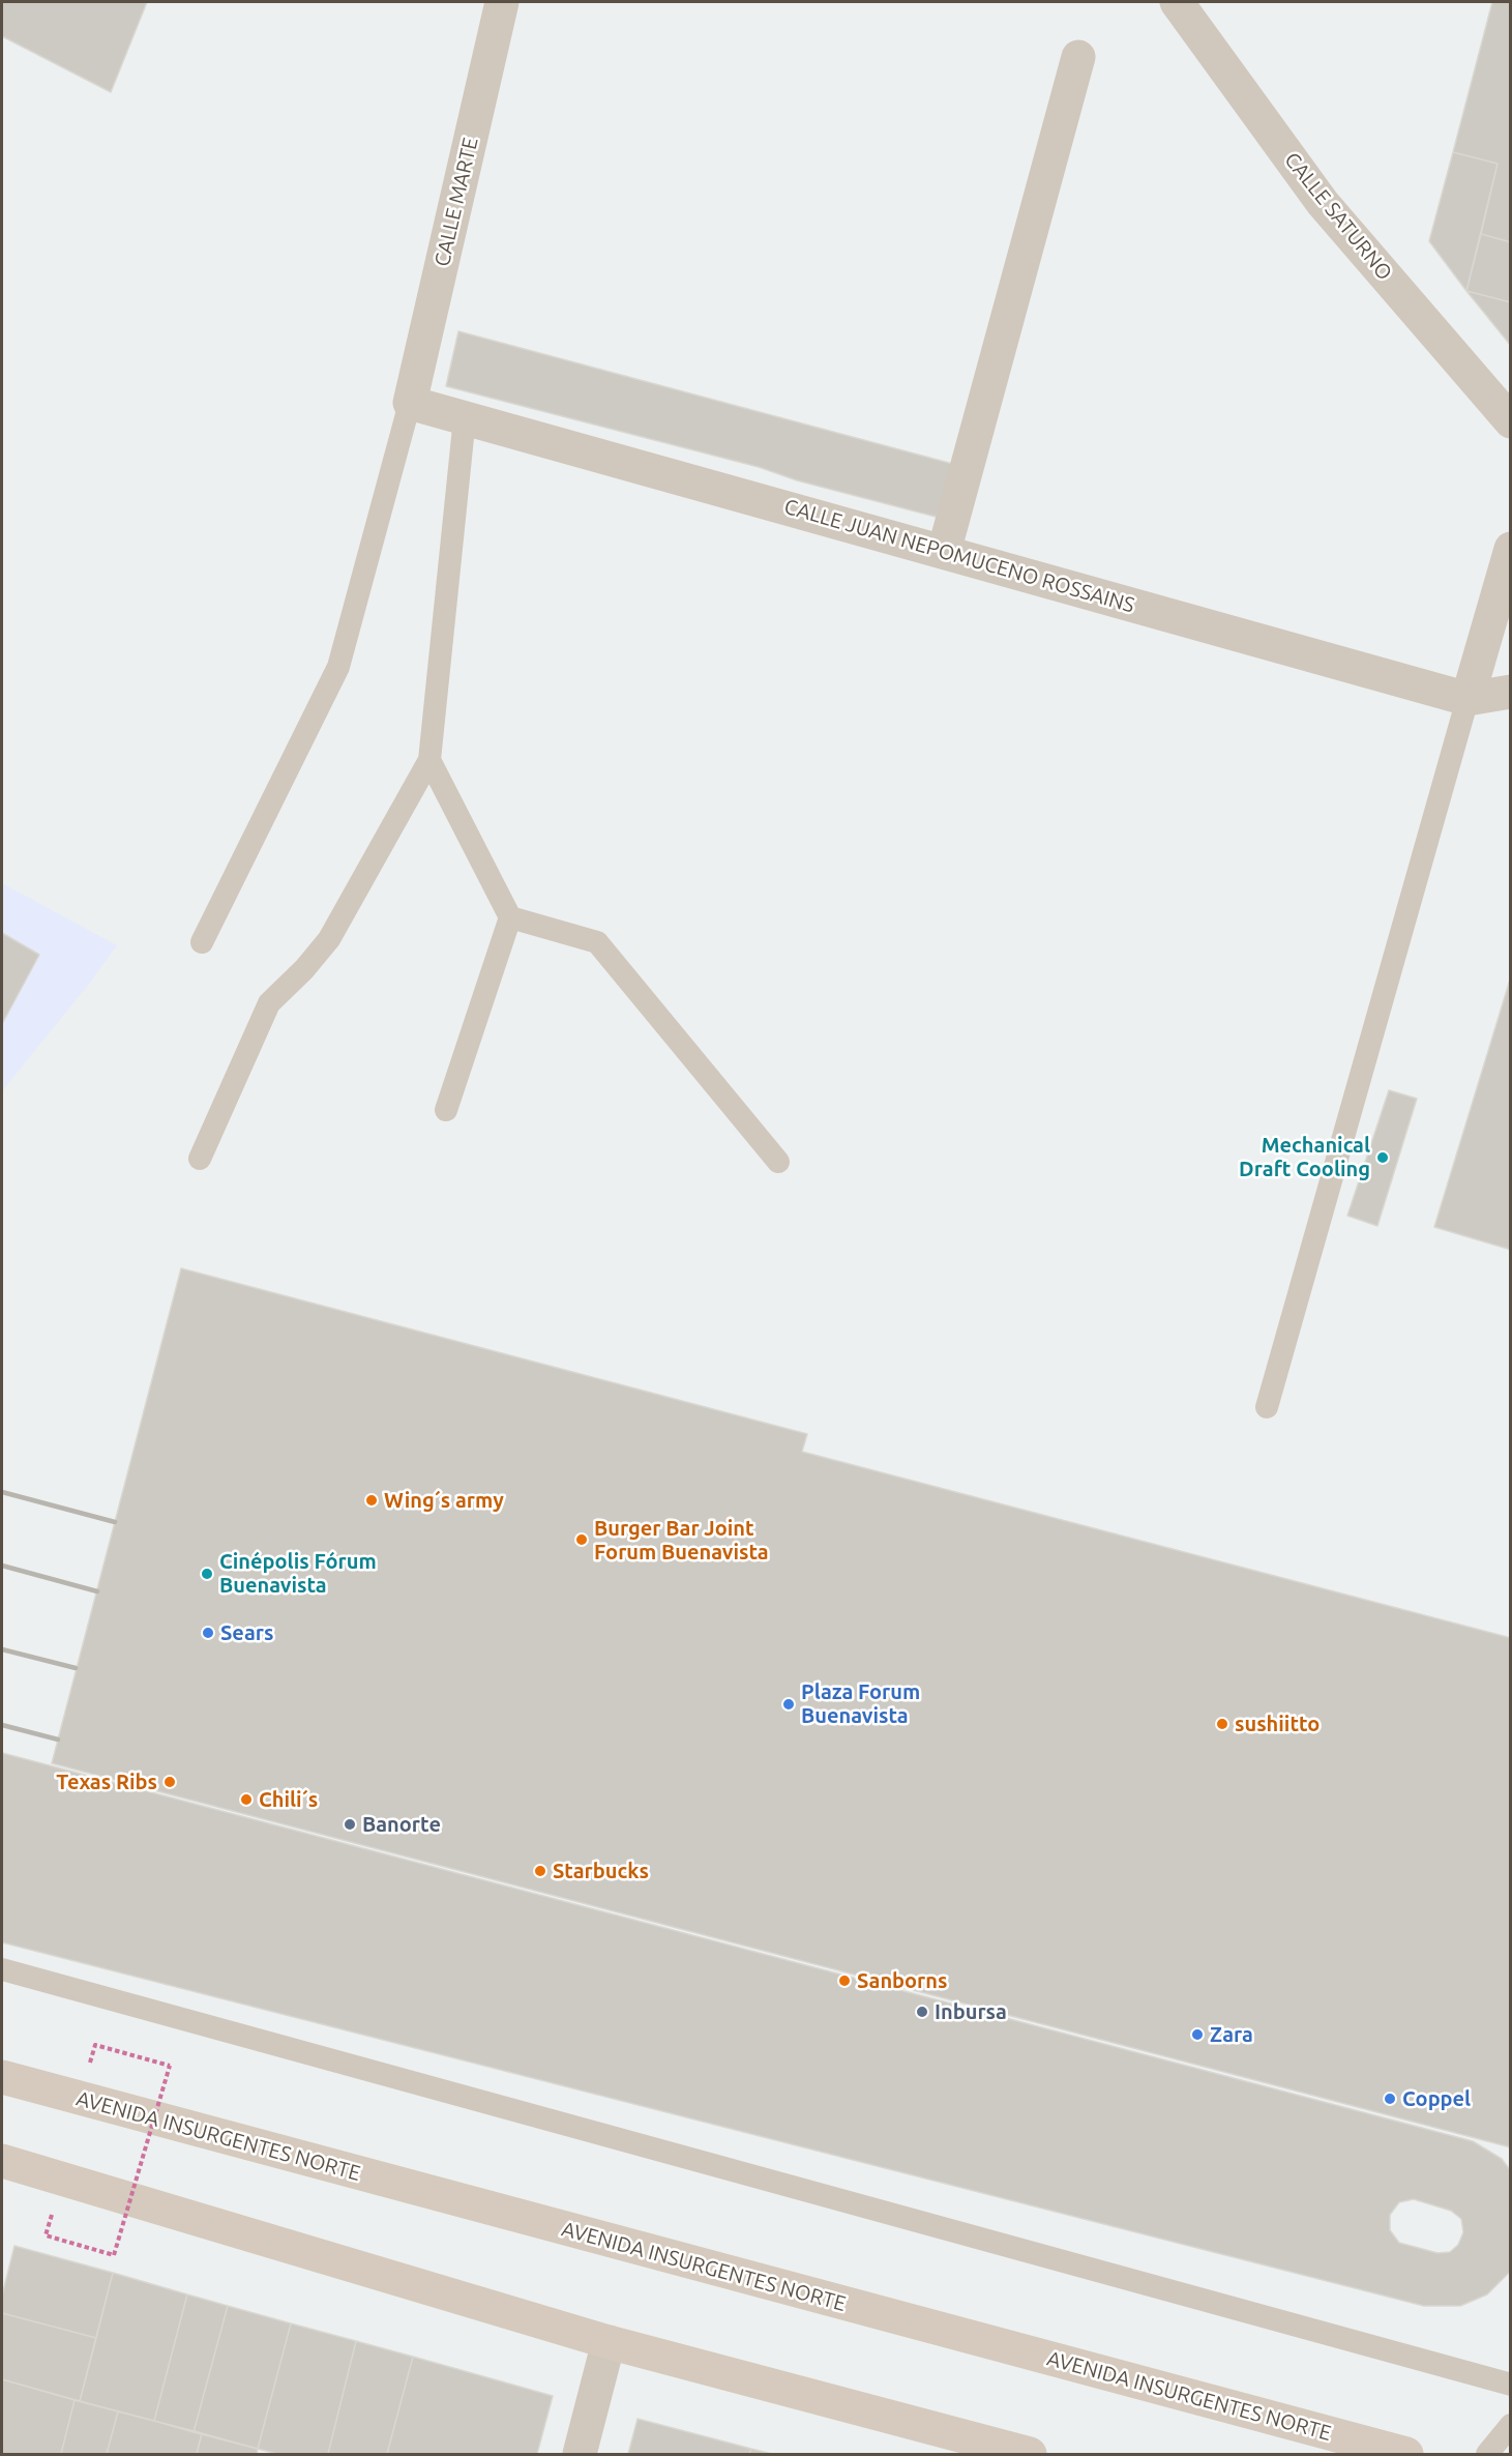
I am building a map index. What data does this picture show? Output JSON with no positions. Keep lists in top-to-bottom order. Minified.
{"streets":{"main road":["AVENIDA INSURGENTES NORTE"],"street":["CALLE MARTE","CALLE SATURNO","CALLE JUAN NEPOMUCENO ROSSAINS"]},"crossings":[["CALLE MARTE","CALLE JUAN NEPOMUCENO ROSSAINS"]],"places":["Mechanical Draft Cooling","Wing´s army","Burger Bar Joint Forum Buenavista","Cinépolis Fórum Buenavista","Sears","Plaza Forum Buenavista","sushiitto","Texas Ribs","Chili´s","Banorte","Starbucks","Sanborns","Inbursa","Zara","Coppel"]}
